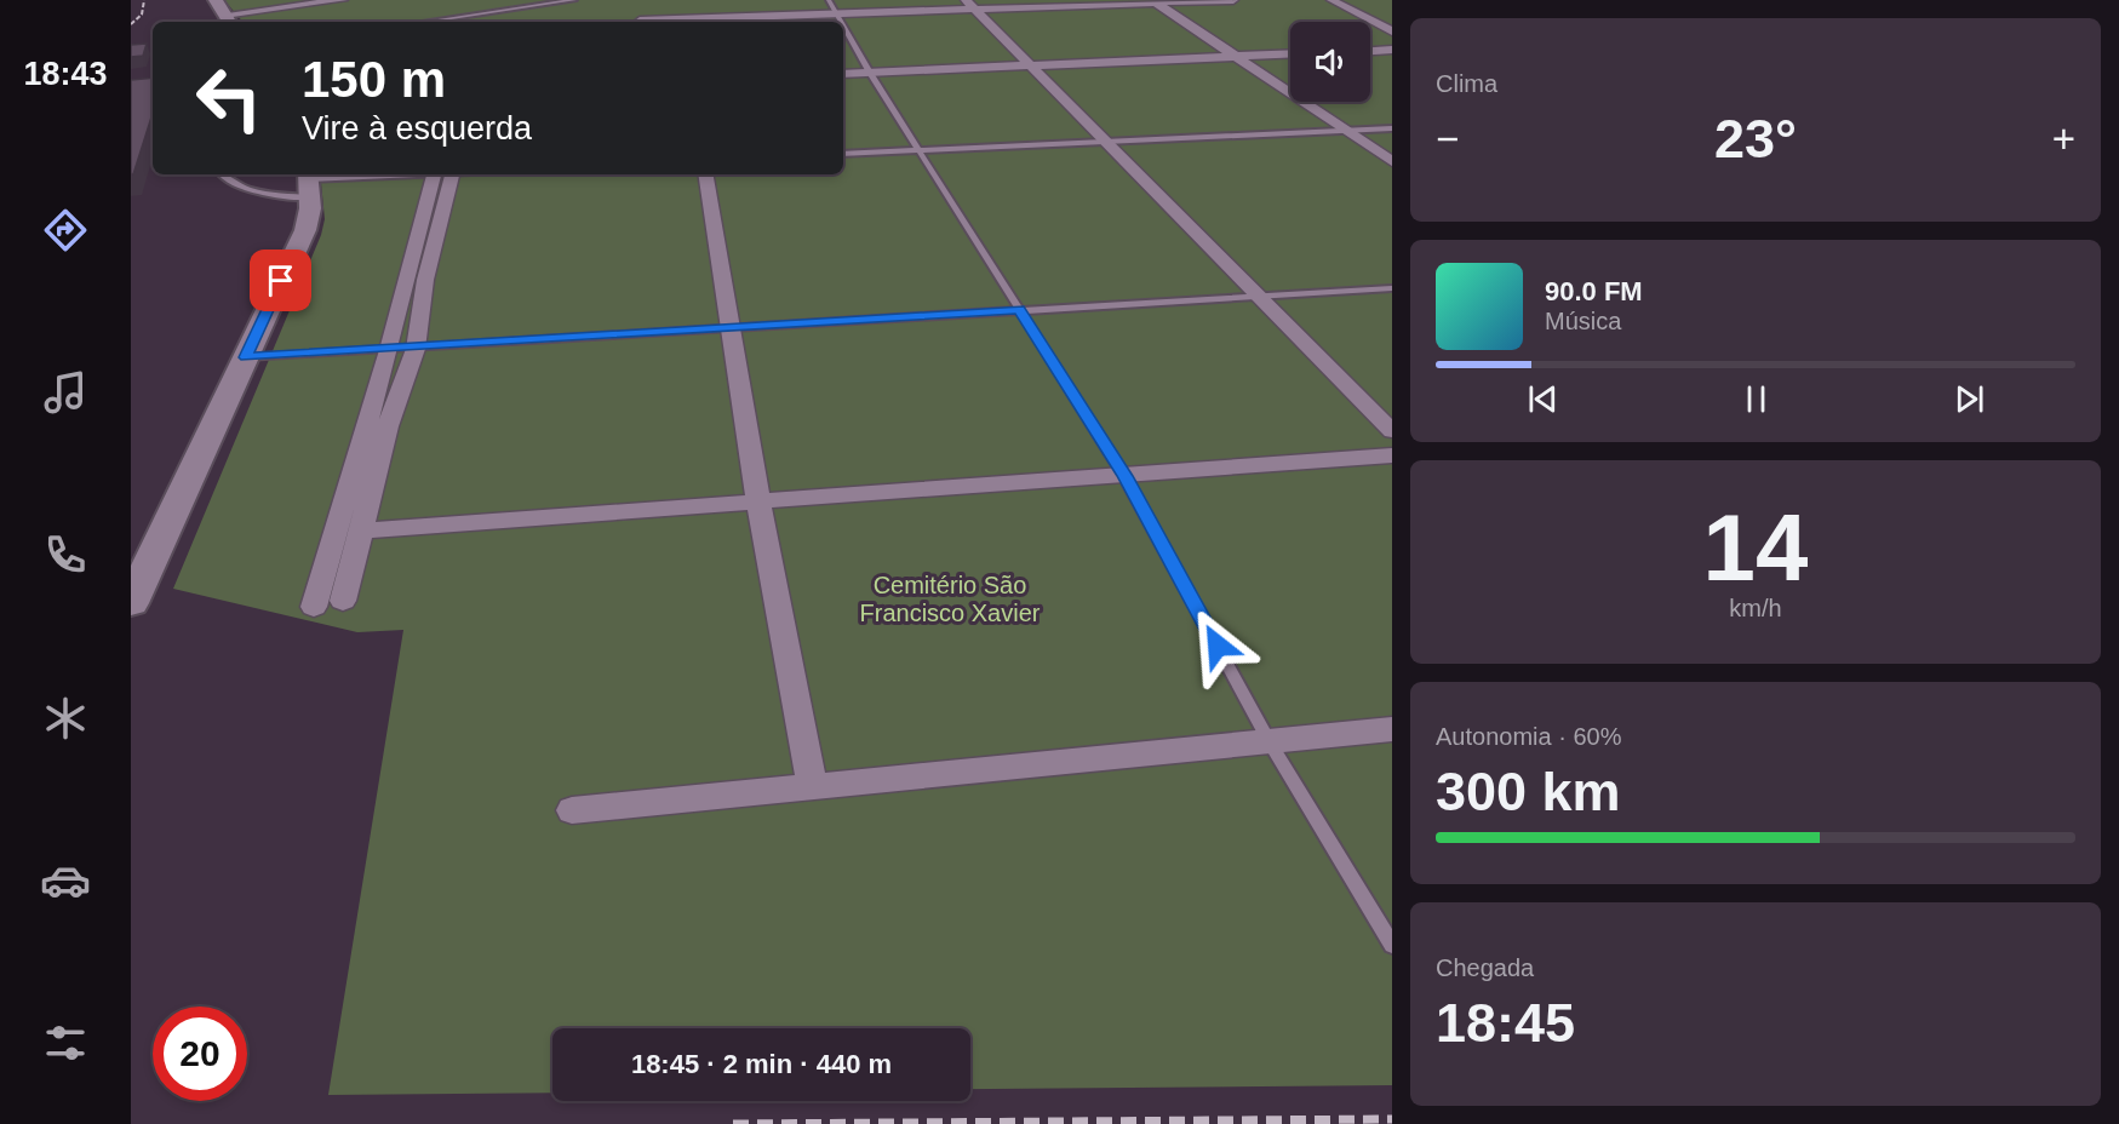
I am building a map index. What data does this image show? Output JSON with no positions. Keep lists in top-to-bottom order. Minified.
{"parks":["Cemitério São Francisco Xavier"],"page":{"tabs":"18:43","tile":["Clima",["14","km/h"],["Autonomia · 60%","300 km"],["Chegada","18:45"]],"turn":["150 m","Vire à esquerda"],"heat":["−","23°","+"],"song":["90.0 FM","Música"],"limit":"20","trip":"18:45 · 2 min · 440 m"}}
